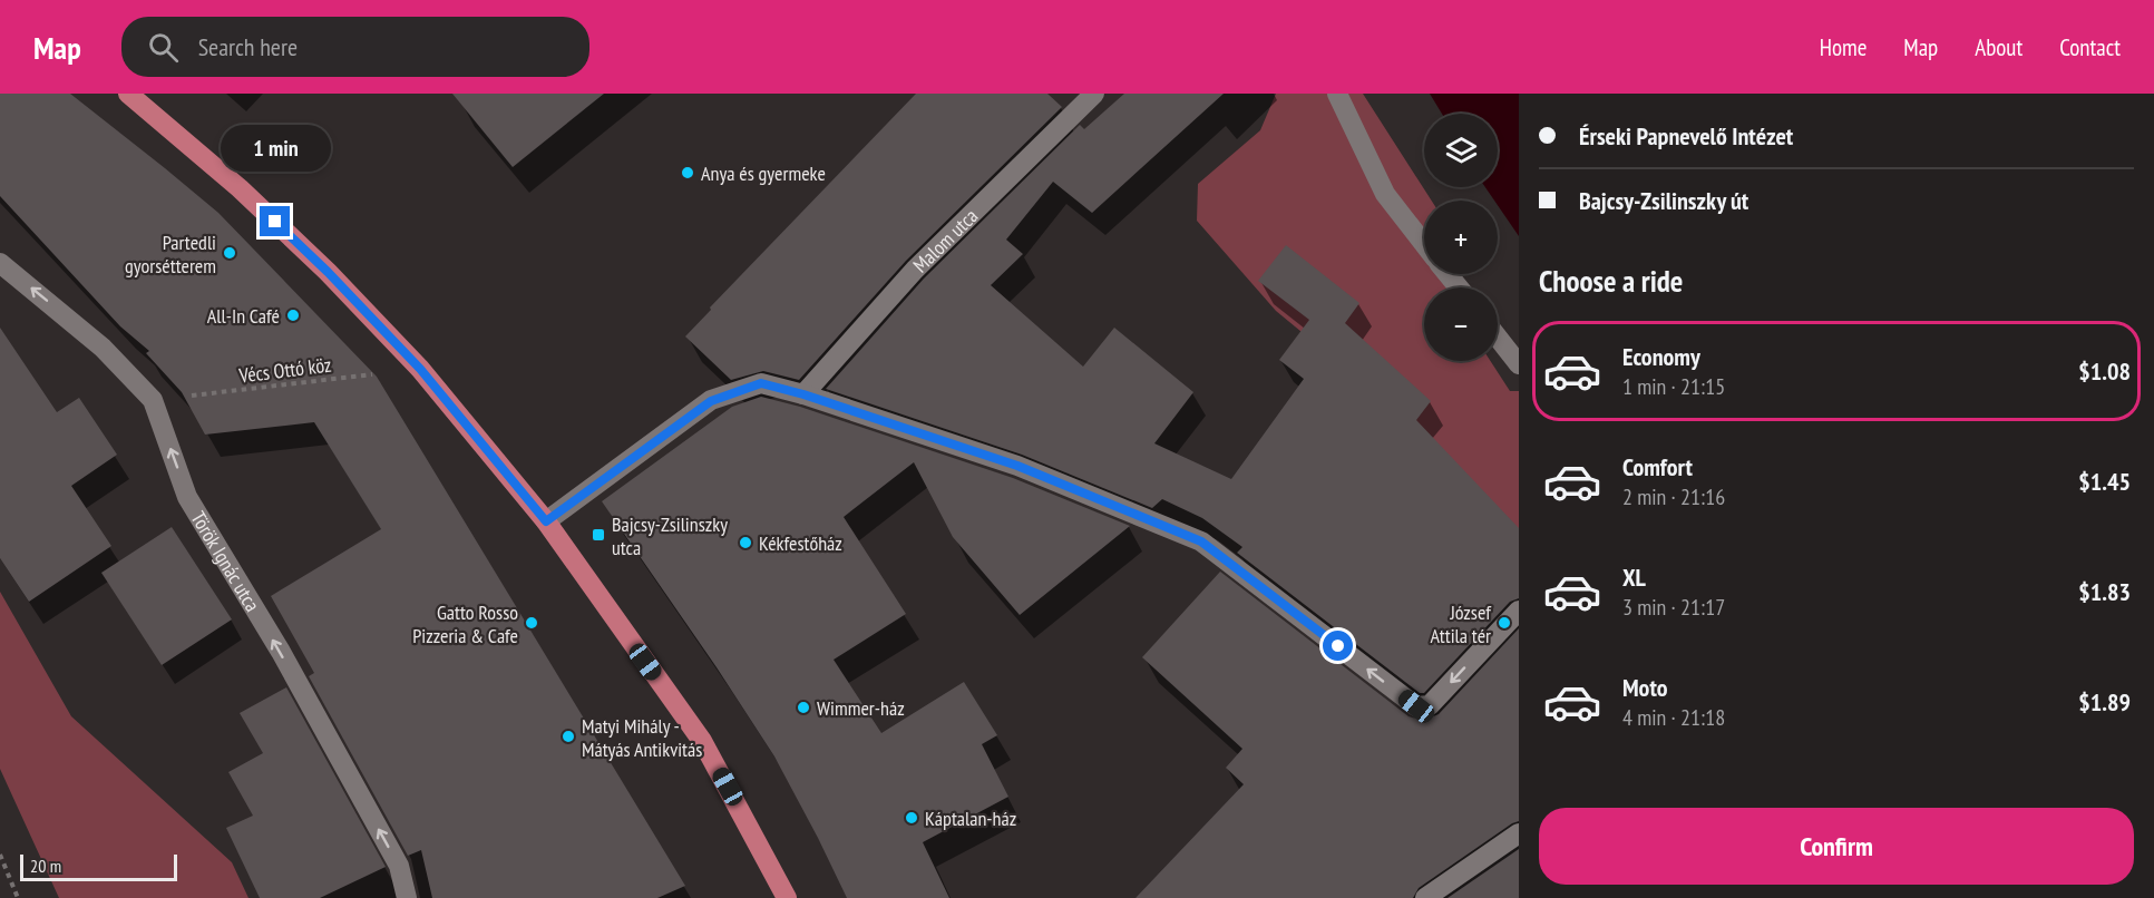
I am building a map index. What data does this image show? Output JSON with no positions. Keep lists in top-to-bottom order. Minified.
{"streets":{"street":["Malom utca","Török Ignác utca"],"path":["Vécs Ottó köz"]},"crossings":[["Vécs Ottó köz","Török Ignác utca"]],"one_way":["Török Ignác utca"],"places":{"other":["Anya és gyermeke","Partedli gyorsétterem","All-In Café","Kékfestőház","Gatto Rosso Pizzeria & Cafe","József Attila tér","Wimmer-ház","Matyi Mihály - Mátyás Antikvitás","Káptalan-ház"],"transit":["Bajcsy-Zsilinszky utca"]},"scale_bar":"20 m","page":{"header":"Map","search":"Search here","nav":["Home","Map","About","Contact"],"banner":["Érseki Papnevelő Intézet","Bajcsy-Zsilinszky út"],"map_buttons":["+","−"],"bubble":"1 min","heading":"Choose a ride","list":[{"name":"Economy","note":"1 min · 21:15","value":"$1.08"},{"name":"Comfort","note":"2 min · 21:16","value":"$1.45"},{"name":"XL","note":"3 min · 21:17","value":"$1.83"},{"name":"Moto","note":"4 min · 21:18","value":"$1.89"}],"buttons":"Confirm","scale":"20 m"}}
